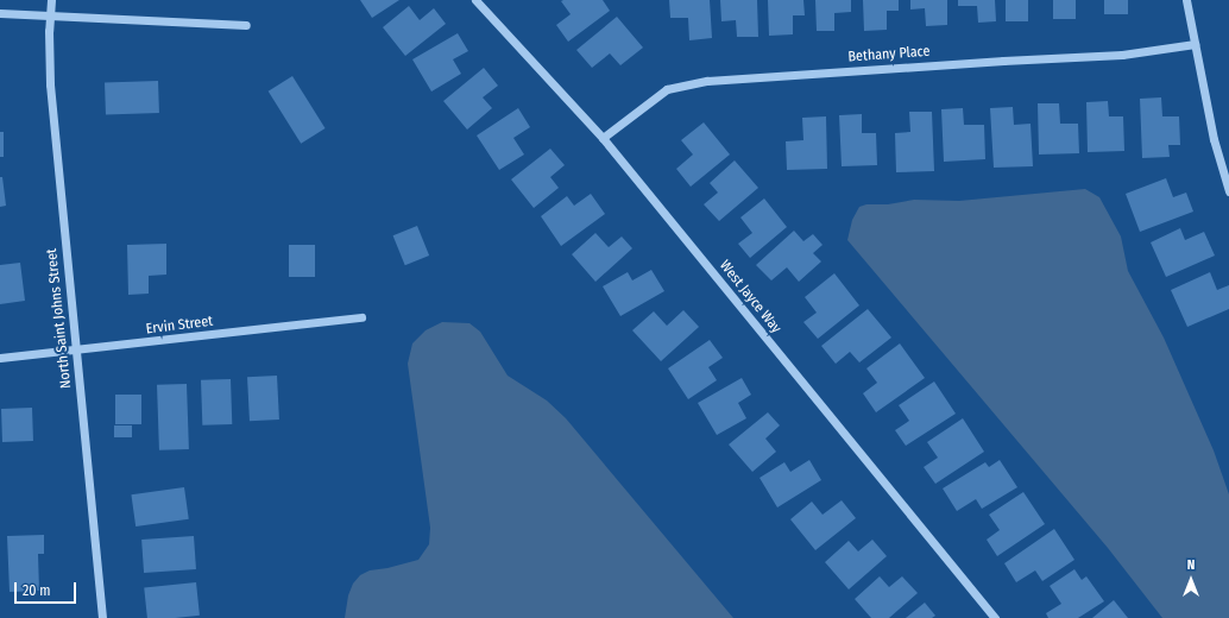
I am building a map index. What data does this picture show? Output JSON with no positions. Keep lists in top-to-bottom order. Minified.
{"streets":{"street":["Bethany Place","West Jayce Way","North Saint Johns Street","Ervin Street"]},"crossings":[["Bethany Place","West Jayce Way"],["North Saint Johns Street","Ervin Street"]],"scale_bar":"20 m","north":"top"}
